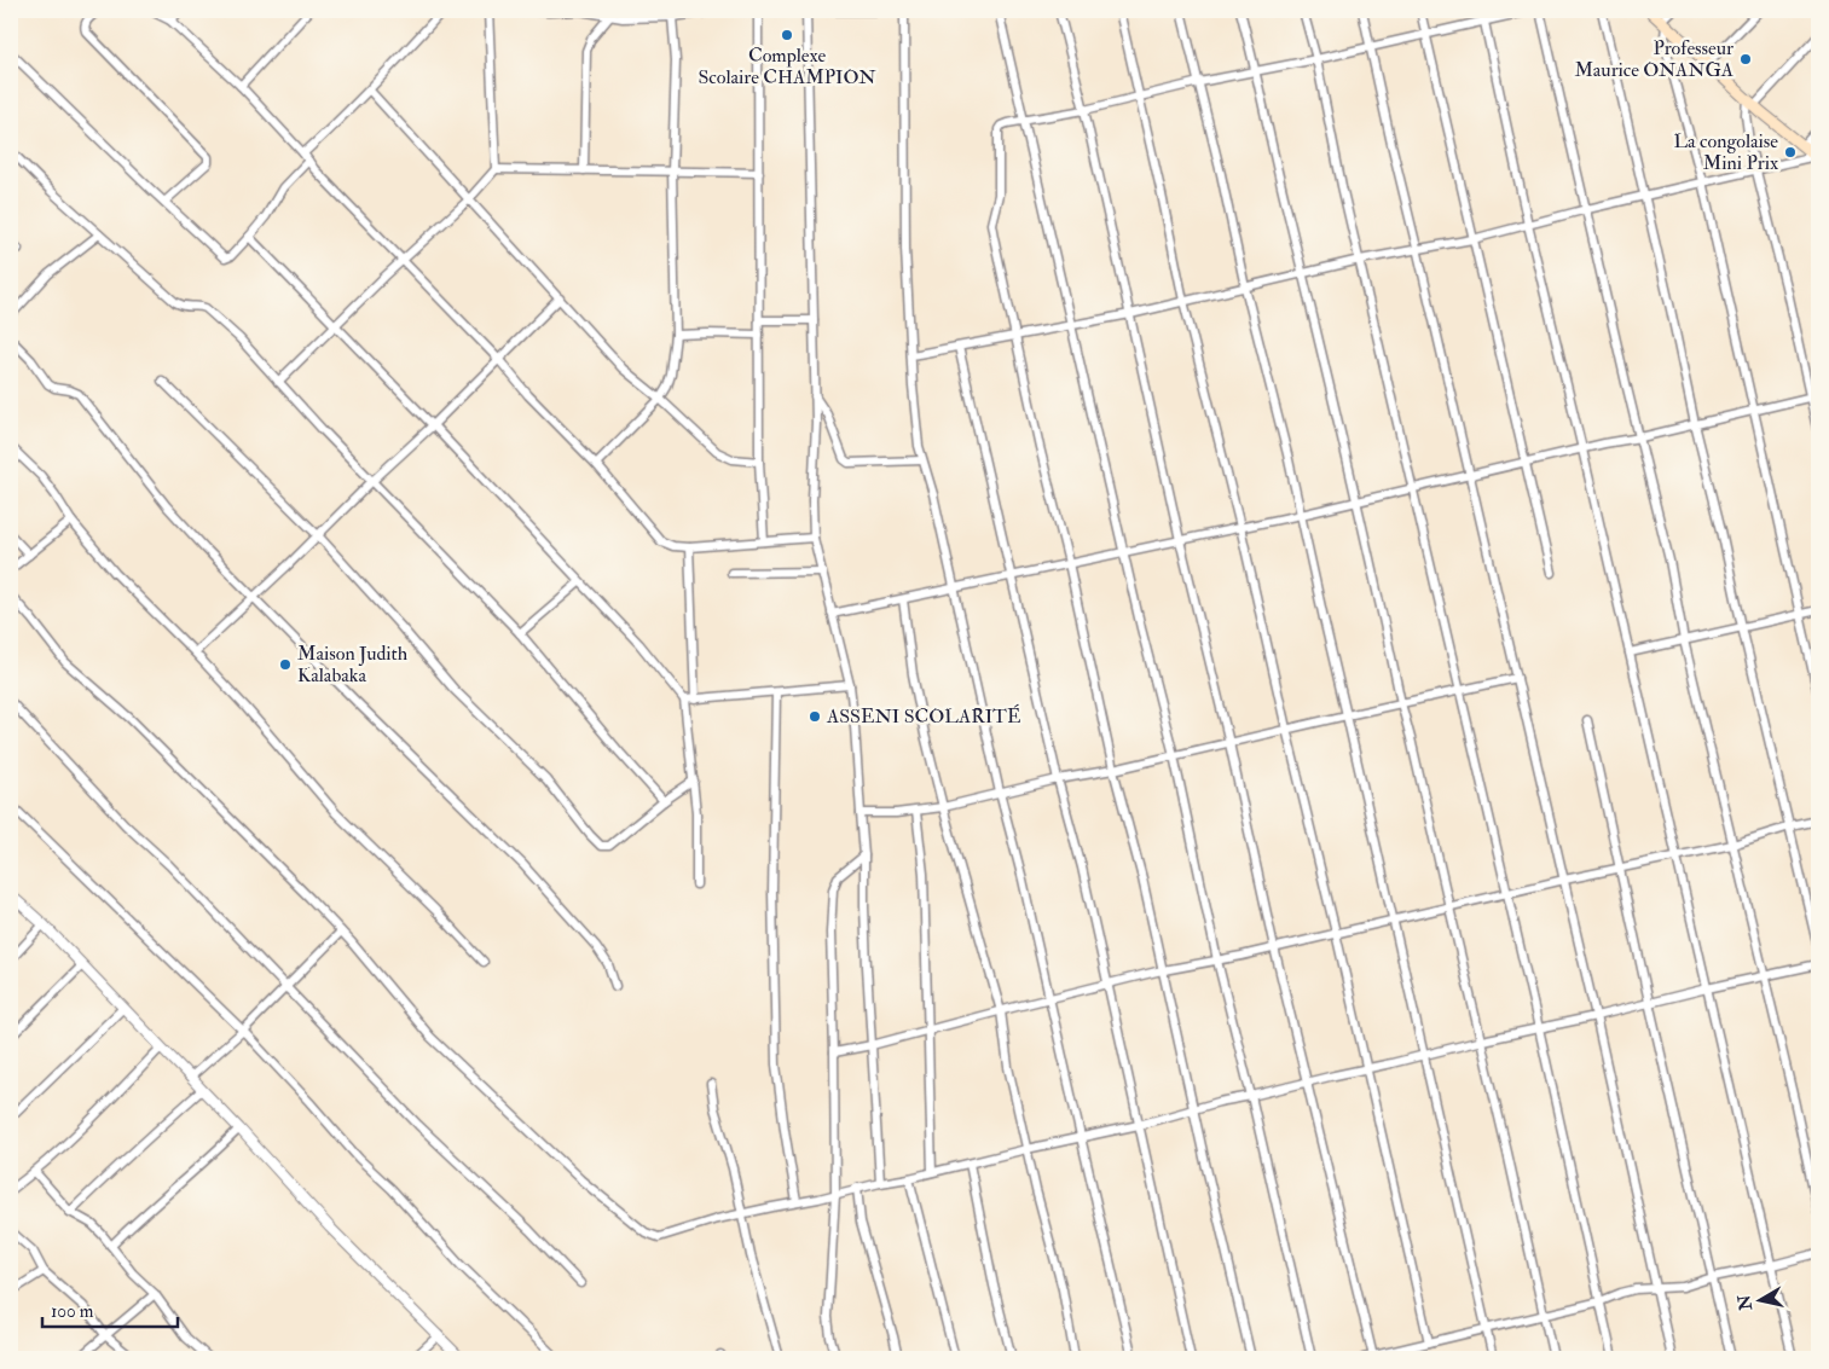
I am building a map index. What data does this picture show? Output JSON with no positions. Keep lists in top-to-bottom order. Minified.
{"places":["Complexe Scolaire CHAMPION","Professeur Maurice ONANGA","La congolaise Mini Prix","Maison Judith Kalabaka","ASSENI SCOLARITÉ"],"scale_bar":"100 m","north":"left"}
